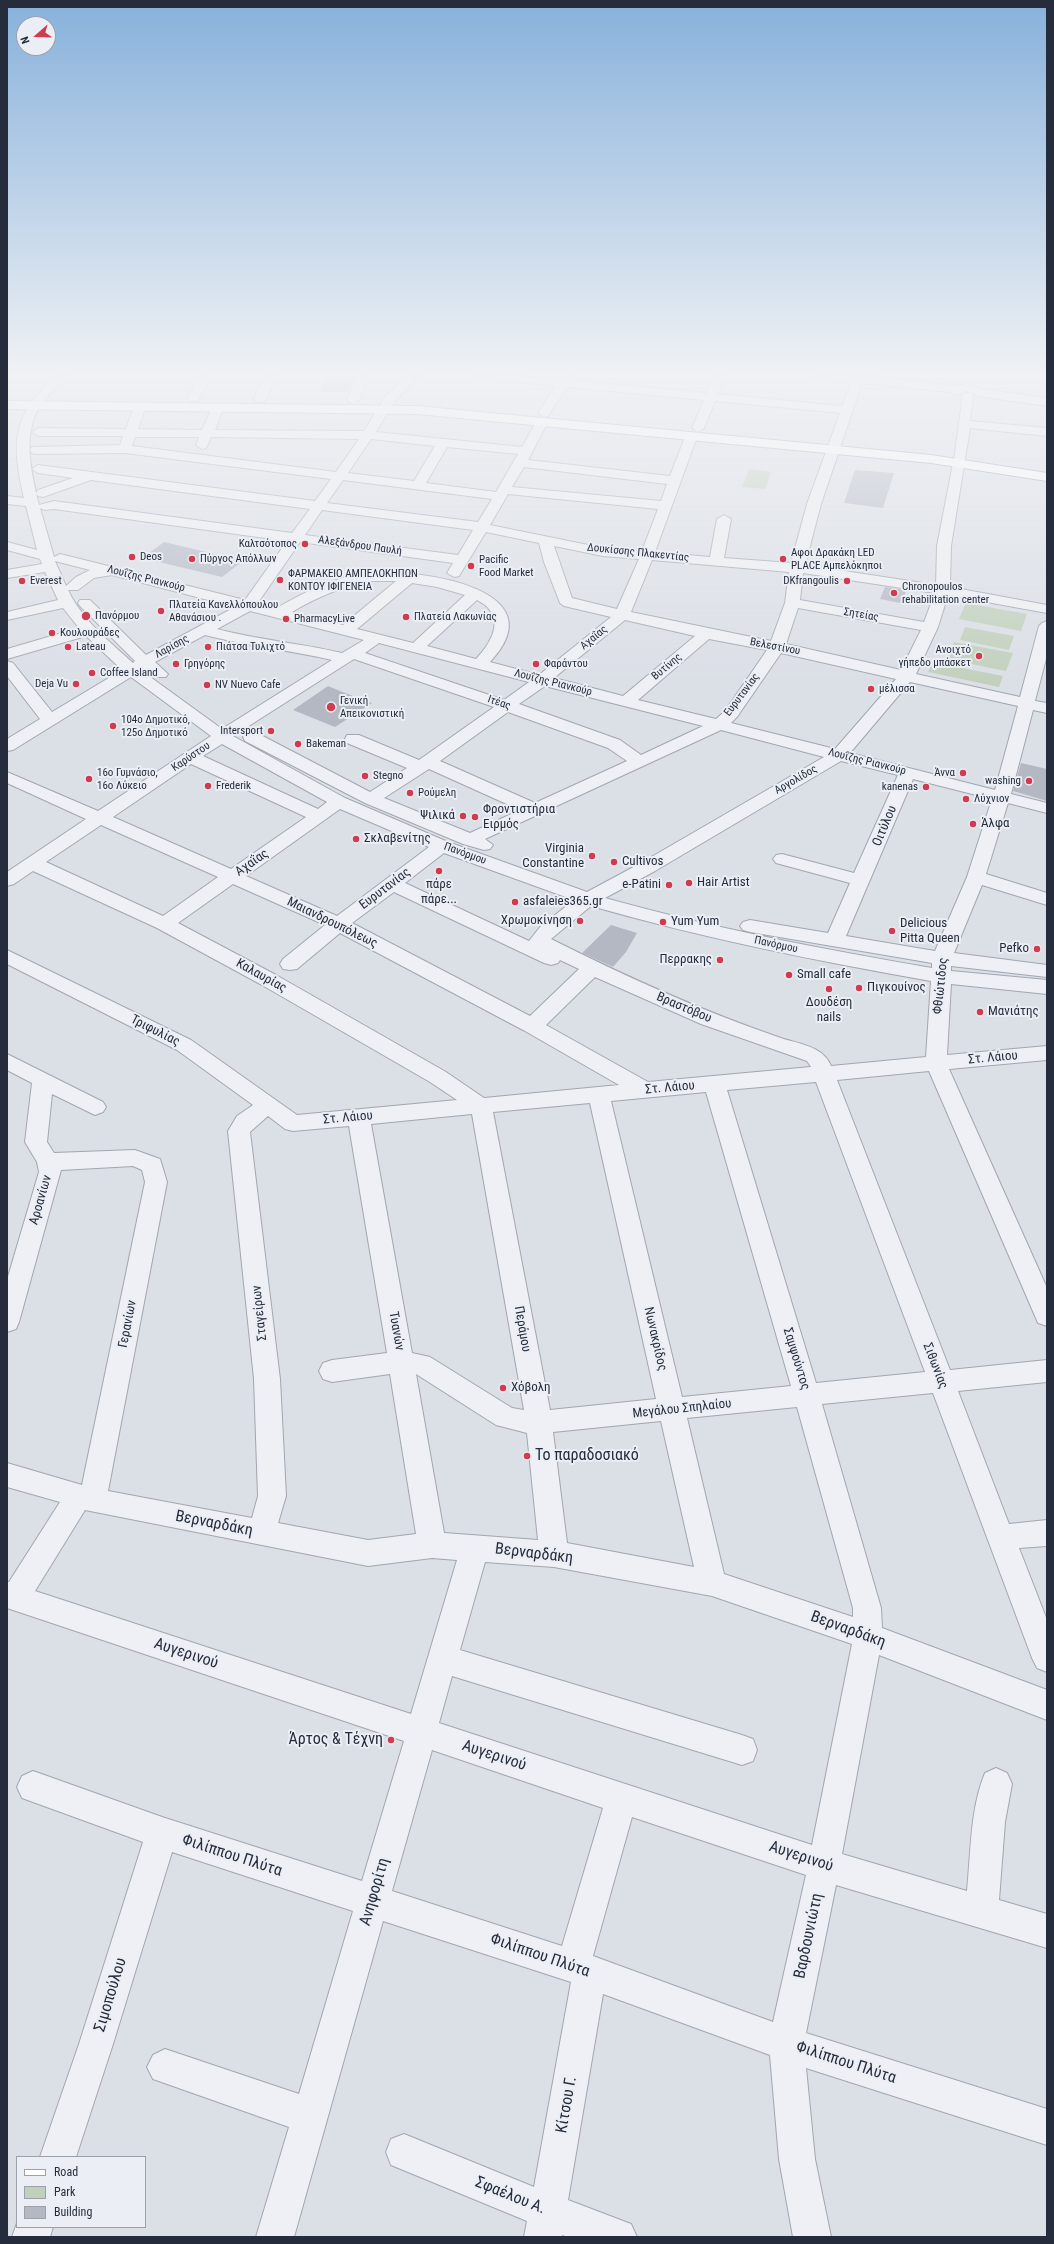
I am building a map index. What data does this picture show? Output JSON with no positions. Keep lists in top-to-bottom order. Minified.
{"streets":{"street":["Αλεξάνδρου Παυλή","Δουκίσσης Πλακεντίας","Λουΐζης Ριανκούρ","Σητείας","Αχαΐας","Λαρίσης","Βελεστίνου","Βυτίνης","Ευρυτανίας","Ιτέας","Καρύστου","Αργολίδος","Οιτύλου","Πανόρμου","Μαιανδρουπόλεως","Καλαυρίας","Φθιώτιδος","Βραστόβου","Τριφυλίας","Στ. Λάιου","Αροανίων","Σταγείρων","Γερανίων","Περάμου","Τυανών","Νωνακρίδος","Σαμψούντος","Σιθωνίας","Μεγάλου Σπηλαίου","Βερναρδάκη","Αυγερινού","Φιλίππου Πλύτα","Ανηφορίτη","Βαρδουνιώτη","Σιμοπούλου","Κίτσου Γ.","Σφαέλου Α."]},"crossings":[["Αλεξάνδρου Παυλή","Λαρίσης"],["Αλεξάνδρου Παυλή","Πανόρμου"],["Δουκίσσης Πλακεντίας","Αχαΐας"],["Δουκίσσης Πλακεντίας","Λαρίσης"],["Δουκίσσης Πλακεντίας","Βελεστίνου"],["Δουκίσσης Πλακεντίας","Ευρυτανίας"],["Δουκίσσης Πλακεντίας","Αργολίδος"],["Λουΐζης Ριανκούρ","Αχαΐας"],["Λουΐζης Ριανκούρ","Λαρίσης"],["Λουΐζης Ριανκούρ","Βυτίνης"],["Λουΐζης Ριανκούρ","Ευρυτανίας"],["Λουΐζης Ριανκούρ","Καρύστου"],["Λουΐζης Ριανκούρ","Αργολίδος"],["Λουΐζης Ριανκούρ","Οιτύλου"],["Λουΐζης Ριανκούρ","Πανόρμου"],["Λουΐζης Ριανκούρ","Φθιώτιδος"],["Σητείας","Ευρυτανίας"],["Σητείας","Αργολίδος"],["Αχαΐας","Βελεστίνου"],["Αχαΐας","Ιτέας"],["Αχαΐας","Πανόρμου"],["Αχαΐας","Μαιανδρουπόλεως"],["Αχαΐας","Καλαυρίας"],["Λαρίσης","Ιτέας"],["Λαρίσης","Πανόρμου"],["Βελεστίνου","Βυτίνης"],["Βελεστίνου","Ευρυτανίας"],["Βελεστίνου","Αργολίδος"],["Βελεστίνου","Φθιώτιδος"],["Ευρυτανίας","Ιτέας"],["Ευρυτανίας","Πανόρμου"],["Ευρυτανίας","Μαιανδρουπόλεως"],["Ευρυτανίας","Βραστόβου"],["Ιτέας","Καρύστου"],["Καρύστου","Πανόρμου"],["Καρύστου","Μαιανδρουπόλεως"],["Καρύστου","Καλαυρίας"],["Αργολίδος","Πανόρμου"],["Αργολίδος","Βραστόβου"],["Οιτύλου","Πανόρμου"],["Πανόρμου","Φθιώτιδος"],["Μαιανδρουπόλεως","Στ. Λάιου"],["Καλαυρίας","Στ. Λάιου"],["Καλαυρίας","Περάμου"],["Φθιώτιδος","Στ. Λάιου"],["Βραστόβου","Στ. Λάιου"],["Βραστόβου","Σιθωνίας"],["Τριφυλίας","Στ. Λάιου"],["Τριφυλίας","Σταγείρων"],["Στ. Λάιου","Περάμου"],["Στ. Λάιου","Τυανών"],["Στ. Λάιου","Νωνακρίδος"],["Στ. Λάιου","Σαμψούντος"],["Στ. Λάιου","Σιθωνίας"],["Αροανίων","Γερανίων"],["Σταγείρων","Βερναρδάκη"],["Γερανίων","Βερναρδάκη"],["Γερανίων","Αυγερινού"],["Περάμου","Μεγάλου Σπηλαίου"],["Περάμου","Βερναρδάκη"],["Τυανών","Μεγάλου Σπηλαίου"],["Τυανών","Βερναρδάκη"],["Νωνακρίδος","Μεγάλου Σπηλαίου"],["Νωνακρίδος","Βερναρδάκη"],["Σαμψούντος","Μεγάλου Σπηλαίου"],["Σαμψούντος","Βερναρδάκη"],["Σαμψούντος","Βαρδουνιώτη"],["Σιθωνίας","Μεγάλου Σπηλαίου"],["Βερναρδάκη","Ανηφορίτη"],["Βερναρδάκη","Βαρδουνιώτη"],["Αυγερινού","Ανηφορίτη"],["Αυγερινού","Βαρδουνιώτη"],["Αυγερινού","Κίτσου Γ."],["Φιλίππου Πλύτα","Ανηφορίτη"],["Φιλίππου Πλύτα","Βαρδουνιώτη"],["Φιλίππου Πλύτα","Σιμοπούλου"],["Φιλίππου Πλύτα","Κίτσου Γ."],["Κίτσου Γ.","Σφαέλου Α."]],"places":["Καλτσότοπος","Deos","Πύργος Απόλλων","Αφοι Δρακάκη LED PLACE Αμπελόκηποι","Pacific Food Market","ΦΑΡΜΑΚΕΙΟ ΑΜΠΕΛΟΚΗΠΩΝ ΚΟΝΤΟΥ ΙΦΙΓΕΝΕΙΑ","Everest","DKfrangoulis","Chronopoulos rehabilitation center","Πλατεία Κανελλόπουλου Αθανάσιου .","Πανόρμου","Πλατεία Λακωνίας","PharmacyLive","Κουλουράδες","Lateau","Πιάτσα Τυλιχτό","Ανοιχτό γήπεδο μπάσκετ","Γρηγόρης","Φαράντου","Coffee Island","Deja Vu","NV Nuevo Cafe","μέλισσα","Γενική Απεικονιστική","104ο Δημοτικό, 125ο Δημοτικό","Intersport","Bakeman","Άννα","Stegno","16ο Γυμνάσιο, 16ο Λύκειο","washing","Frederik","kanenas","Ρούμελη","Λύχνιον","Ψιλικά","Φροντιστήρια Ειρμός","Άλφα","Σκλαβενίτης","Virginia Constantine","Cultivos","πάρε πάρε...","Hair Artist","e-Patini","asfaleies365.gr","Χρωμοκίνηση","Yum Yum","Delicious Pitta Queen","Pefko","Περρακης","Small cafe","Πιγκουίνος","Δουδέση nails","Μανιάτης","Χόβολη","Το παραδοσιακό","Άρτος & Τέχνη"],"legend":["Road","Park","Building"],"north":"left"}
